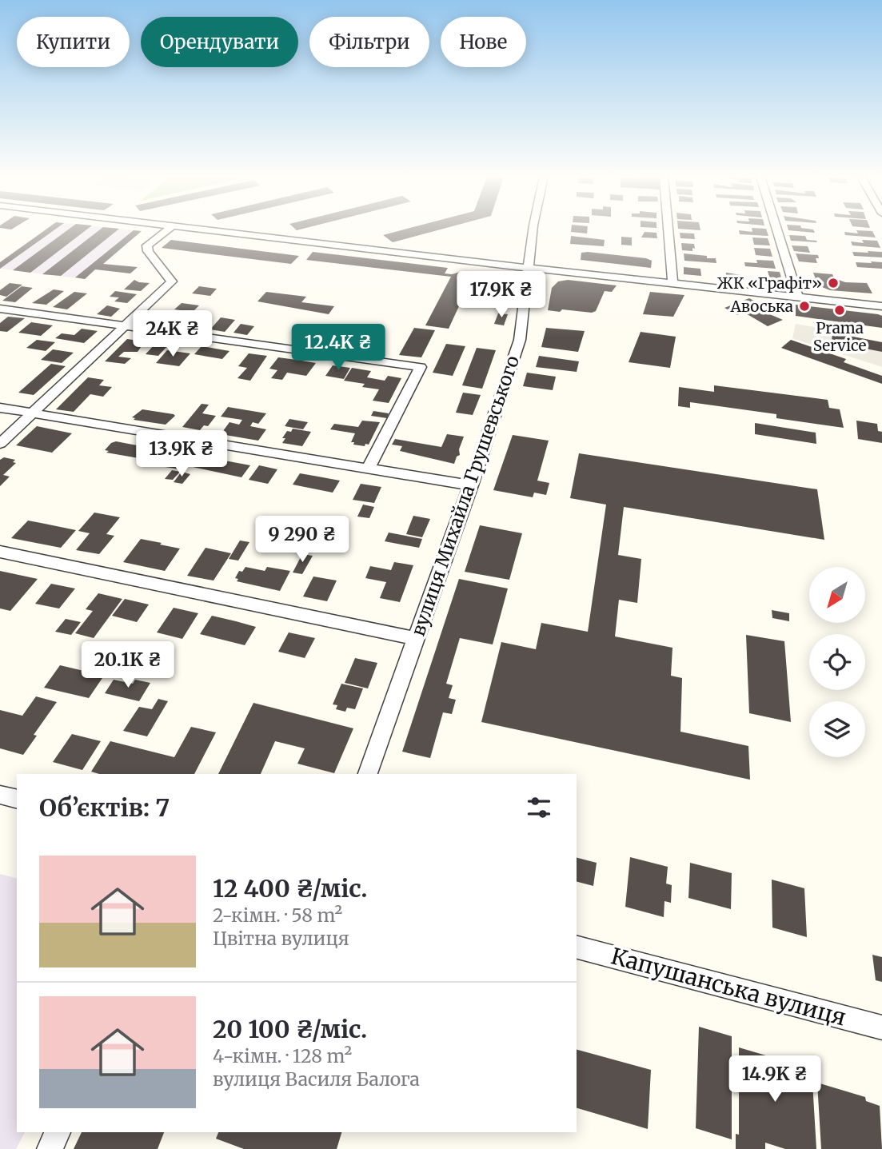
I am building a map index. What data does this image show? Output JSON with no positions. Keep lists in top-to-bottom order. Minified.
{"streets":{"street":["вулиця Михайла Грушевського","Капушанська вулиця"]},"places":["ЖК «Графіт»","Авоська","Prama Service"],"north":"bottom left","page":{"chip":["Купити","Орендувати","Фільтри","Нове"],"price":["17.9K ₴","24K ₴","12.4K ₴","13.9K ₴","9 290 ₴","20.1K ₴","14.9K ₴"],"heading":"Об’єктів: 7","list":[{"name":"12 400 ₴/міс.","note":"2-кімн. · 58 m² · Цвітна вулиця"},{"name":"20 100 ₴/міс.","note":"4-кімн. · 128 m² · вулиця Василя Балога"}]}}
